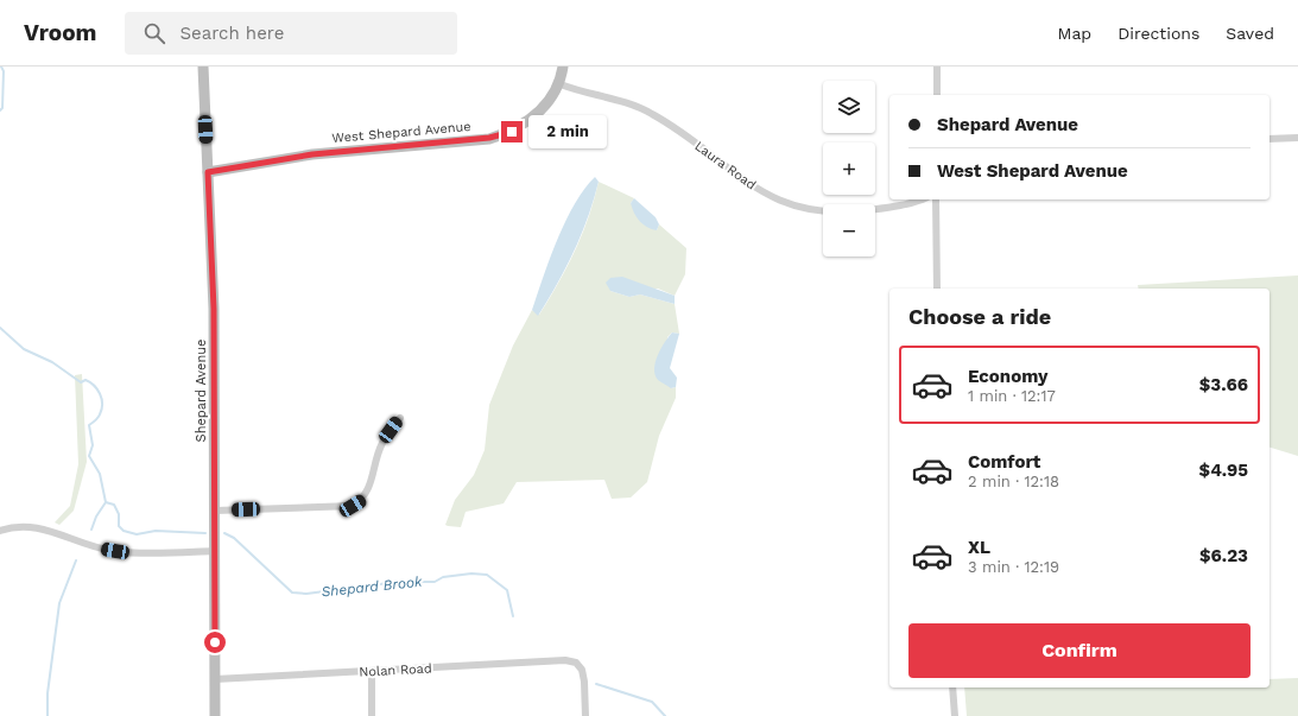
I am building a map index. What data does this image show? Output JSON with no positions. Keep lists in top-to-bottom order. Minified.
{"streets":{"main road":["West Shepard Avenue","Shepard Avenue"],"street":["Laura Road","Nolan Road"]},"crossings":[["West Shepard Avenue","Laura Road"],["West Shepard Avenue","Shepard Avenue"],["Shepard Avenue","Nolan Road"]],"water":["Shepard Brook"],"page":{"header":"Vroom","search":"Search here","nav":["Map","Directions","Saved"],"map_buttons":["+","−"],"banner":["Shepard Avenue","West Shepard Avenue"],"bubble":"2 min","heading":"Choose a ride","list":[{"name":"Economy","note":"1 min · 12:17","value":"$3.66"},{"name":"Comfort","note":"2 min · 12:18","value":"$4.95"},{"name":"XL","note":"3 min · 12:19","value":"$6.23"}],"buttons":"Confirm"}}
